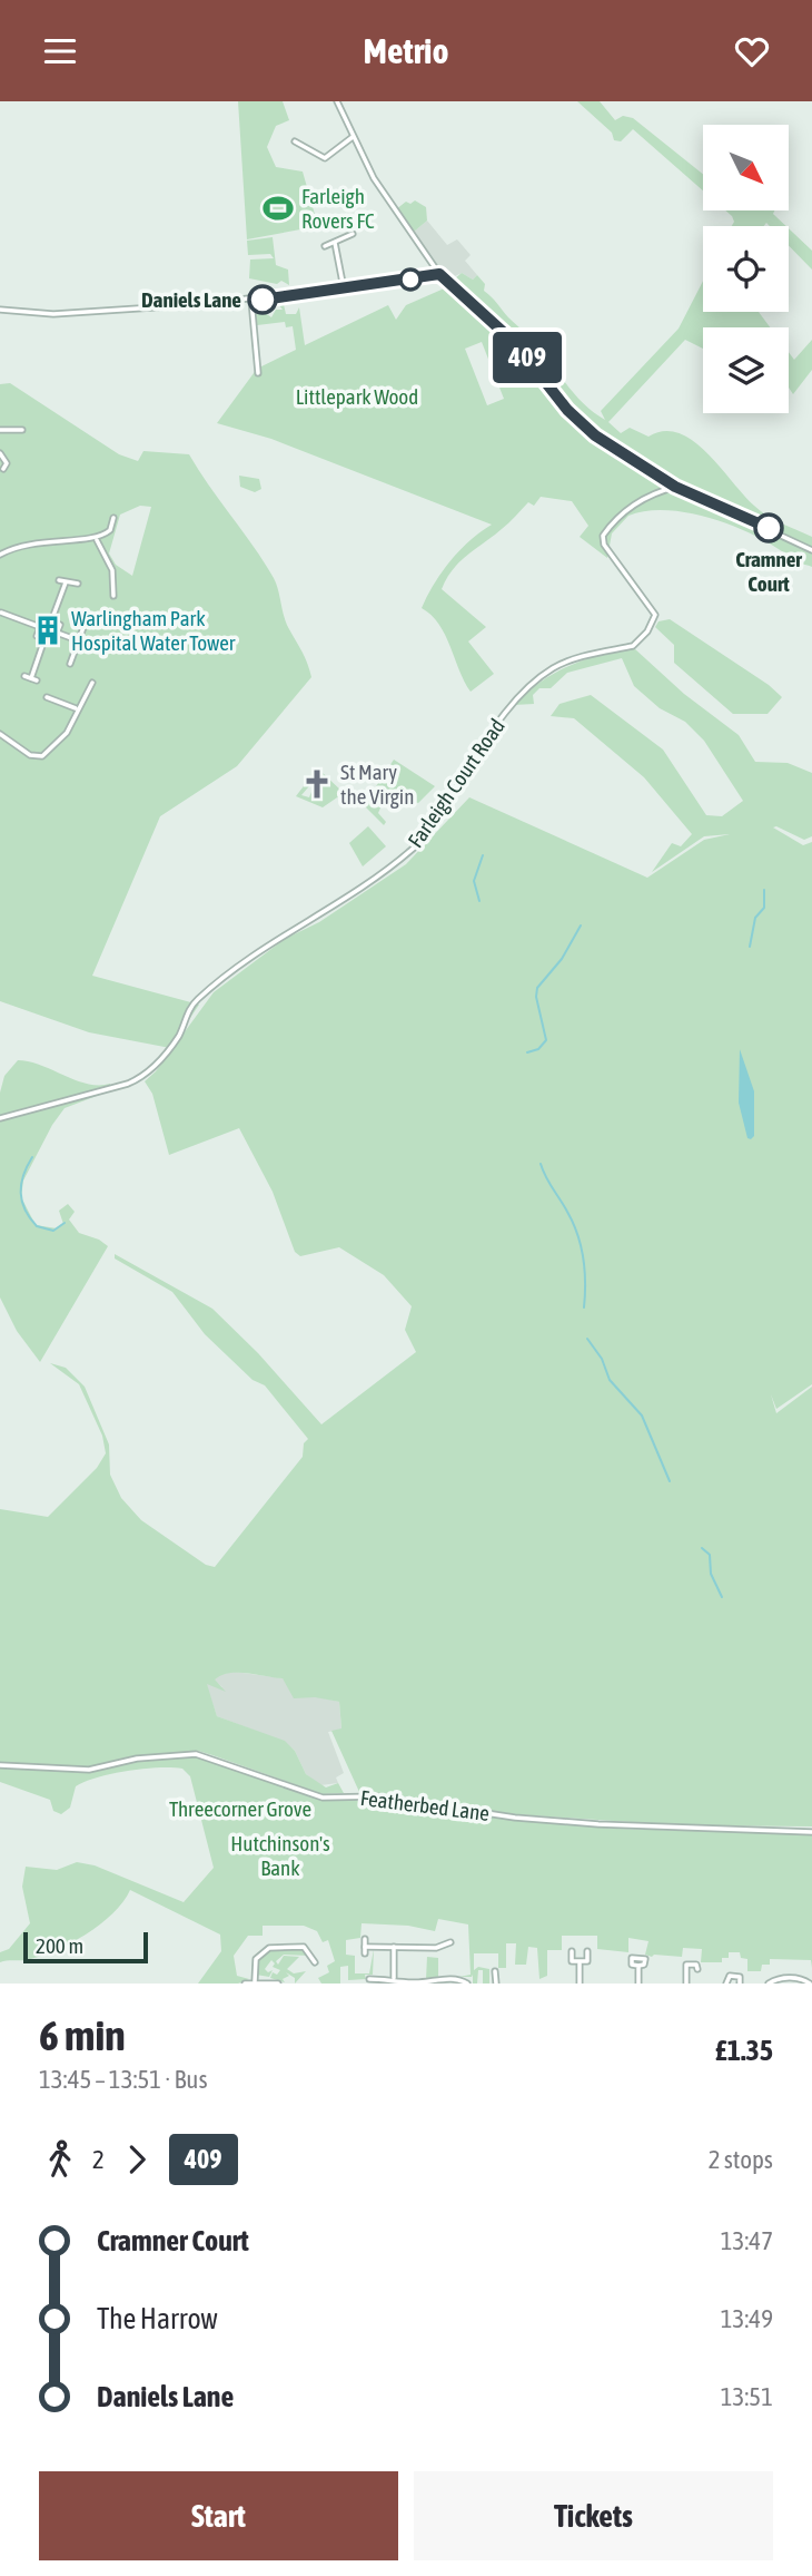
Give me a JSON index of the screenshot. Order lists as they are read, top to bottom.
{
  "streets": {
    "street": ["Farleigh Court Road", "Featherbed Lane"]
  },
  "parks": ["Littlepark Wood", "Threecorner Grove", "Hutchinson's Bank"],
  "places": {
    "sports": ["Farleigh Rovers FC"],
    "other": ["Daniels Lane", "Cramner Court"],
    "building": ["Warlingham Park Hospital Water Tower"],
    "church": ["St Mary the Virgin"]
  },
  "lines": ["bus line 409"],
  "scale_bar": "200 m",
  "north": "bottom right",
  "page": {
    "header": "Metrio",
    "on_map": "409",
    "scale": "200 m",
    "heading": ["6 min", "13:45 – 13:51 · Bus", "£1.35"],
    "legs": ["2", "409", "2 stops"],
    "list": [
      {
        "name": "Cramner Court",
        "value": "13:47"
      },
      {
        "name": "The Harrow",
        "value": "13:49"
      },
      {
        "name": "Daniels Lane",
        "value": "13:51"
      }
    ],
    "buttons": ["Start", "Tickets"]
  }
}
